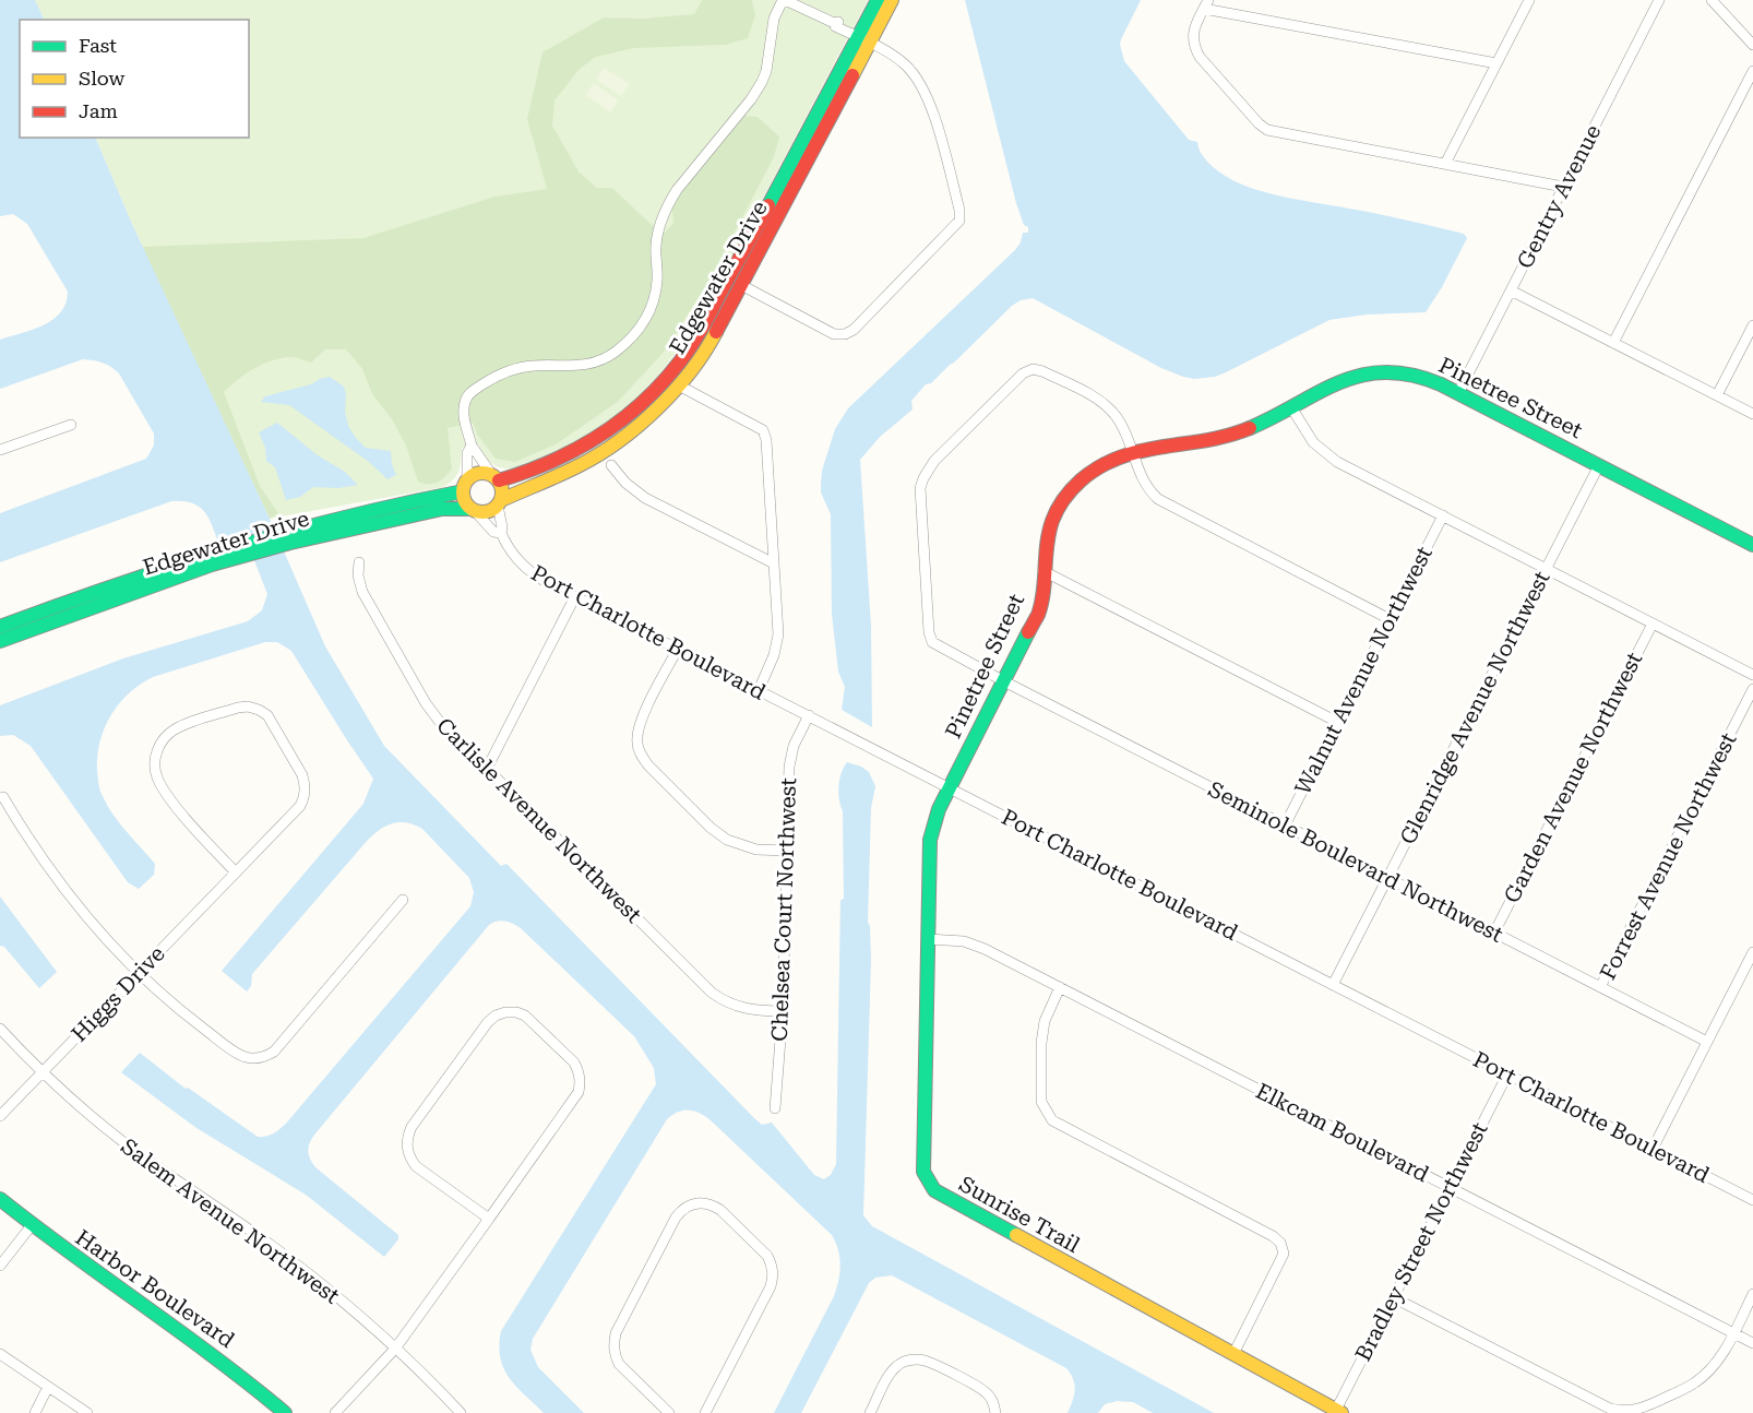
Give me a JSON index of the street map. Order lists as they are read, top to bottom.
{
  "streets": {
    "street": [
      "Gentry Avenue",
      "Edgewater Drive",
      "Pinetree Street",
      "Port Charlotte Boulevard",
      "Walnut Avenue Northwest",
      "Glenridge Avenue Northwest",
      "Garden Avenue Northwest",
      "Carlisle Avenue Northwest",
      "Forrest Avenue Northwest",
      "Seminole Boulevard Northwest",
      "Chelsea Court Northwest",
      "Higgs Drive",
      "Elkcam Boulevard",
      "Sunrise Trail",
      "Salem Avenue Northwest",
      "Bradley Street Northwest",
      "Harbor Boulevard"
    ]
  },
  "crossings": [
    ["Gentry Avenue", "Pinetree Street"],
    ["Edgewater Drive", "Port Charlotte Boulevard"],
    ["Pinetree Street", "Port Charlotte Boulevard"],
    ["Pinetree Street", "Glenridge Avenue Northwest"],
    ["Pinetree Street", "Seminole Boulevard Northwest"],
    ["Pinetree Street", "Sunrise Trail"],
    ["Port Charlotte Boulevard", "Glenridge Avenue Northwest"],
    ["Port Charlotte Boulevard", "Chelsea Court Northwest"],
    ["Port Charlotte Boulevard", "Sunrise Trail"],
    ["Port Charlotte Boulevard", "Bradley Street Northwest"],
    ["Walnut Avenue Northwest", "Seminole Boulevard Northwest"],
    ["Glenridge Avenue Northwest", "Seminole Boulevard Northwest"],
    ["Garden Avenue Northwest", "Seminole Boulevard Northwest"],
    ["Carlisle Avenue Northwest", "Chelsea Court Northwest"],
    ["Forrest Avenue Northwest", "Seminole Boulevard Northwest"],
    ["Higgs Drive", "Salem Avenue Northwest"],
    ["Elkcam Boulevard", "Sunrise Trail"],
    ["Elkcam Boulevard", "Bradley Street Northwest"],
    ["Sunrise Trail", "Bradley Street Northwest"]
  ],
  "legend": ["Fast", "Slow", "Jam"]
}
